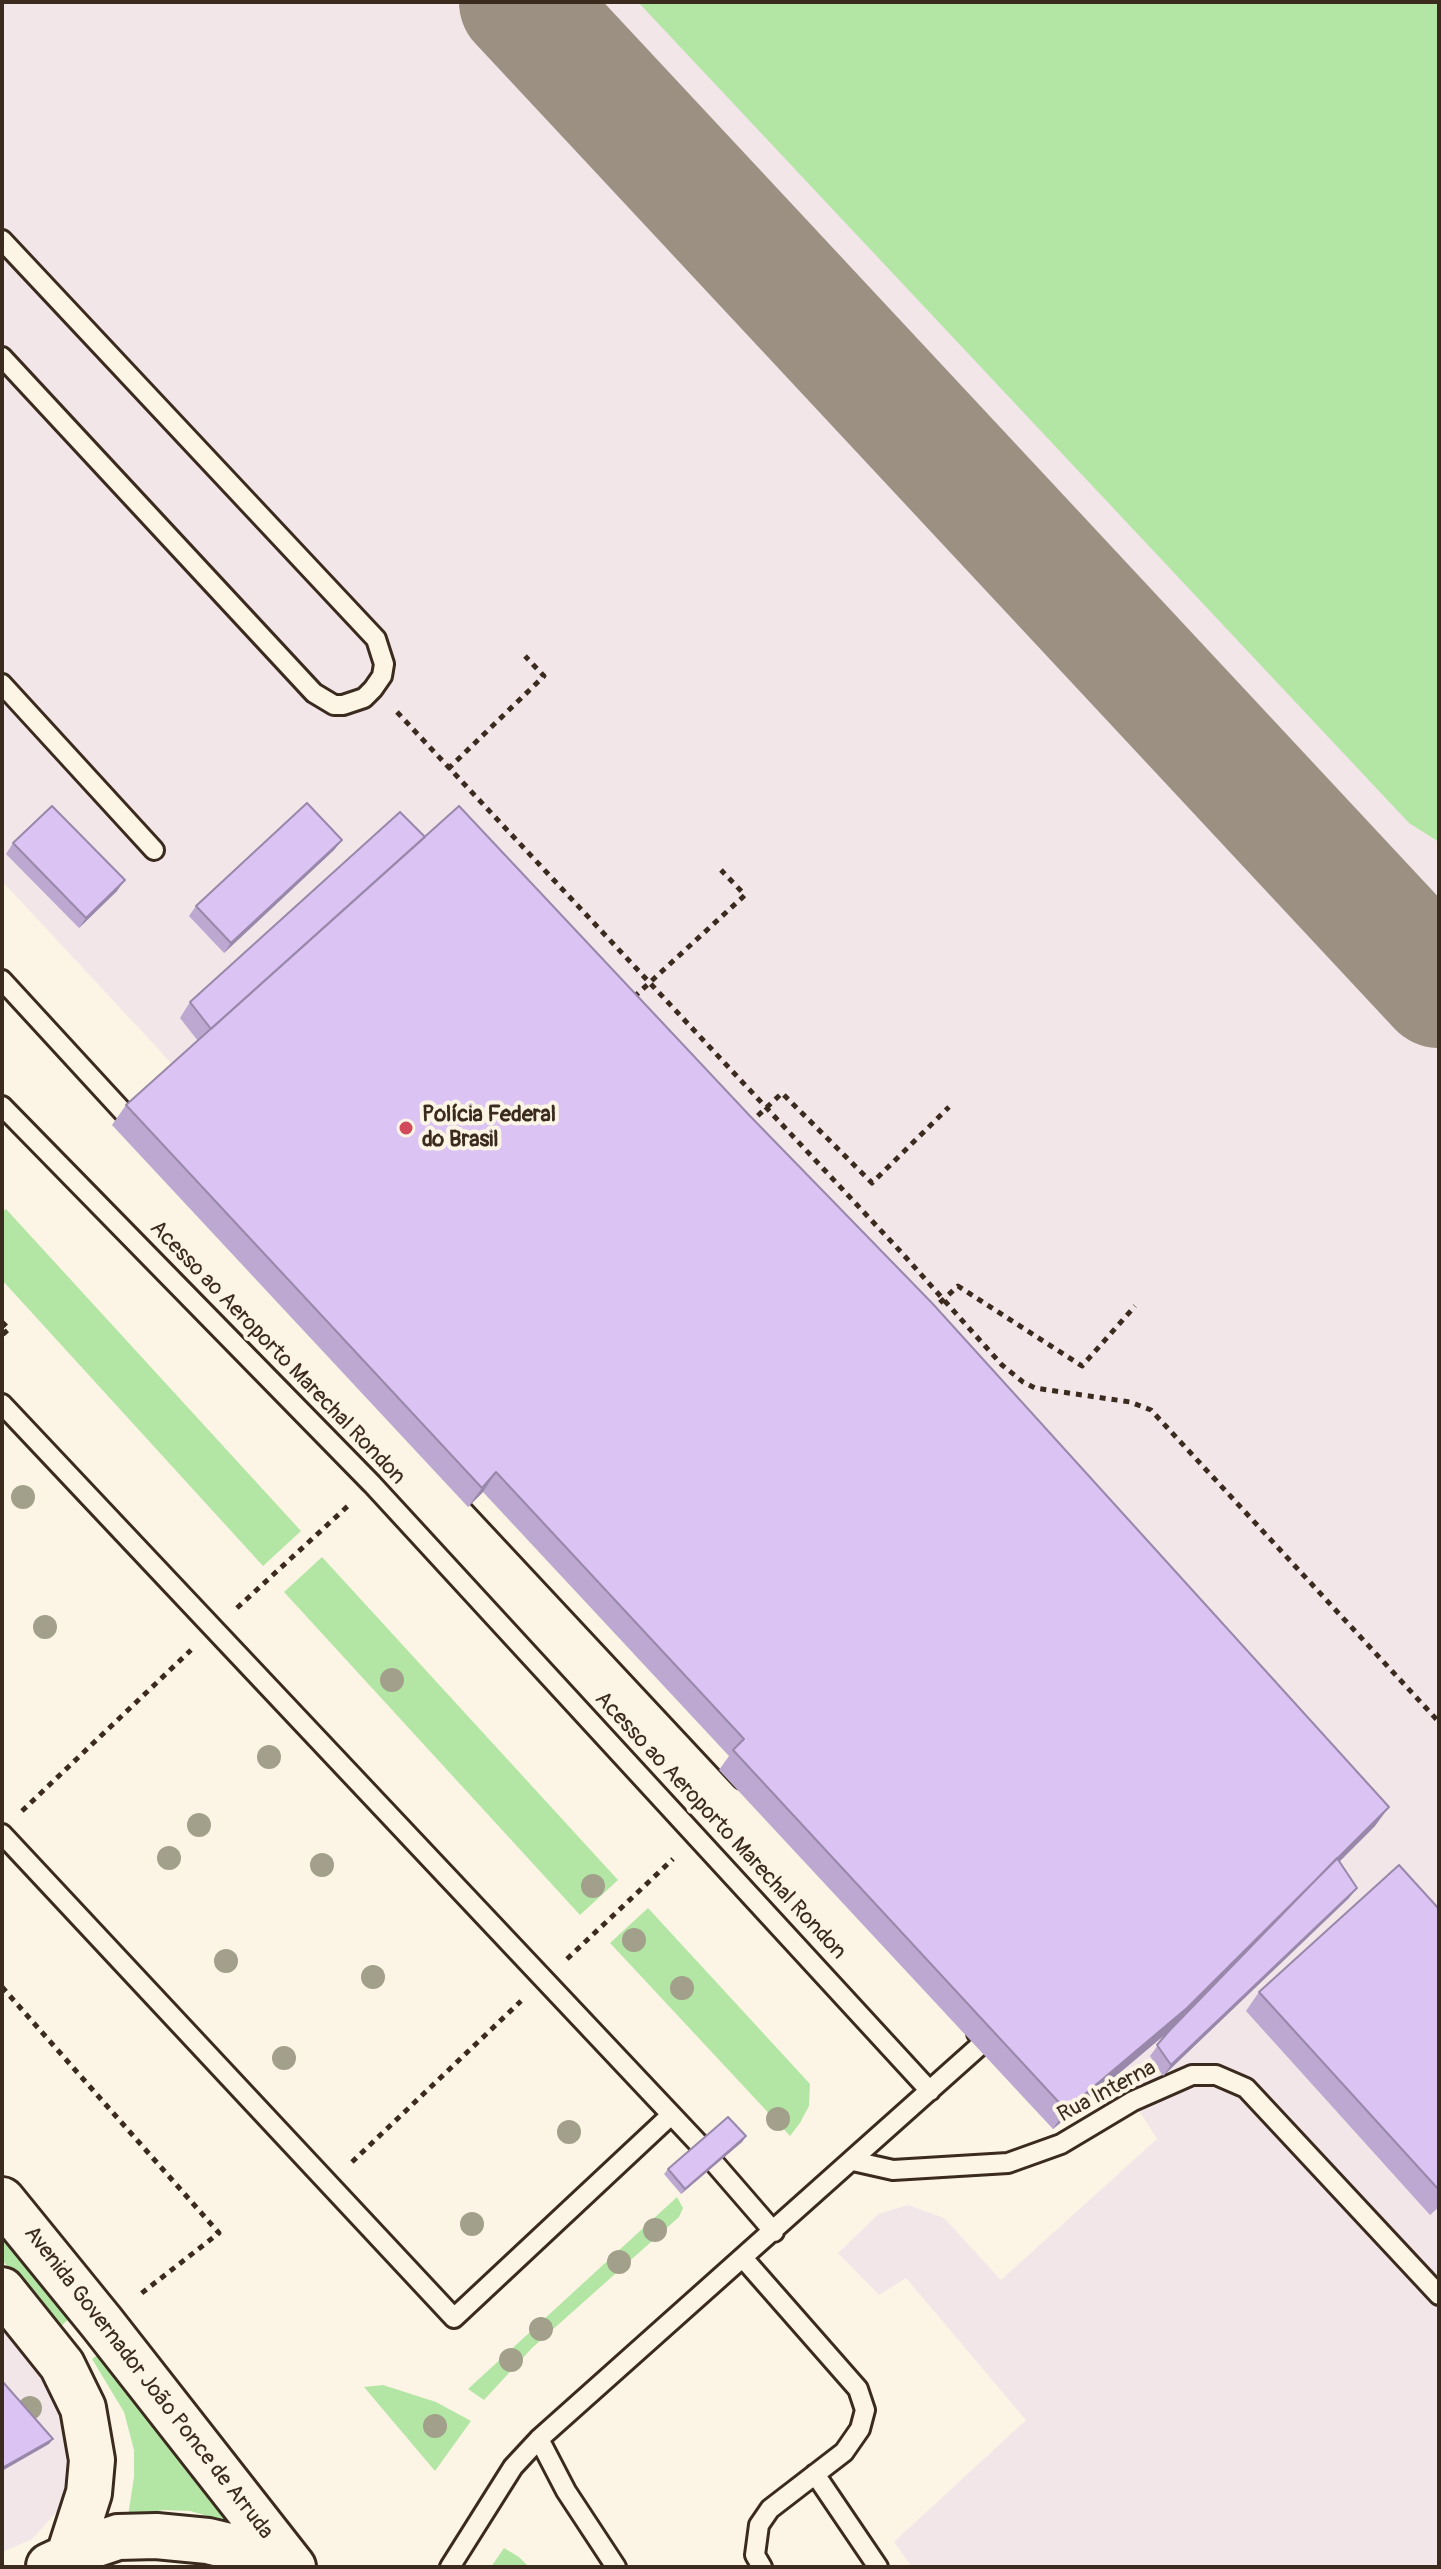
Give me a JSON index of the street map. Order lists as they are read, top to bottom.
{
  "streets": {
    "main road": ["Avenida Governador João Ponce de Arruda"],
    "lane": ["Acesso ao Aeroporto Marechal Rondon", "Rua Interna"]
  },
  "places": ["Polícia Federal do Brasil"]
}
